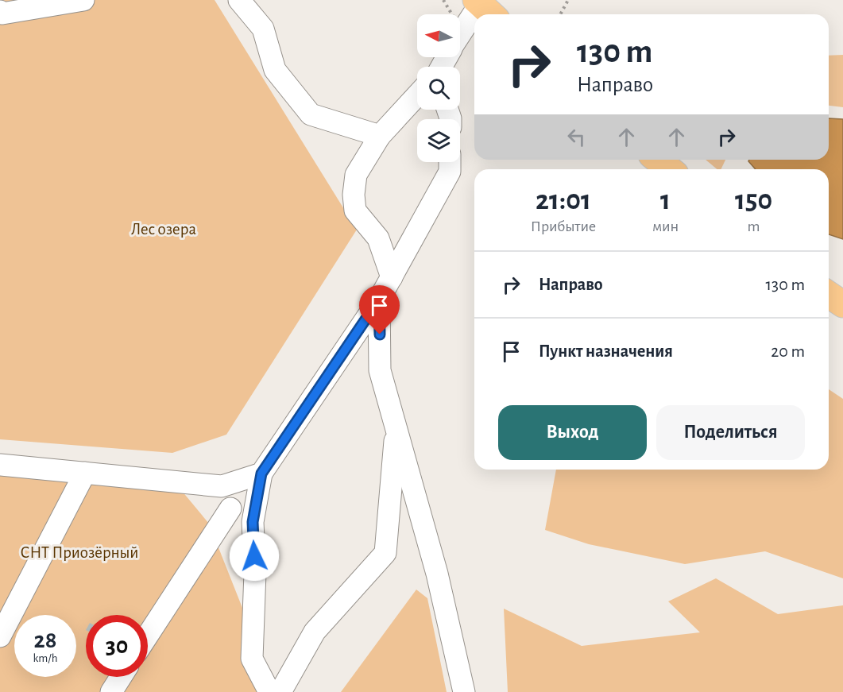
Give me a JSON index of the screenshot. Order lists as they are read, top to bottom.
{
  "parks": ["Лес озера", "СНТ Приозёрный"],
  "north": "left",
  "page": {
    "turn": ["130 m", "Направо"],
    "eta": [
      "21:01",
      "Прибытие",
      "1",
      "мин",
      "150",
      "m"
    ],
    "list": [
      {
        "name": "Направо",
        "value": "130 m"
      },
      {
        "name": "Пункт назначения",
        "value": "20 m"
      }
    ],
    "buttons": ["Выход", "Поделиться"],
    "speed": "28 km/h",
    "limit": "30"
  }
}
